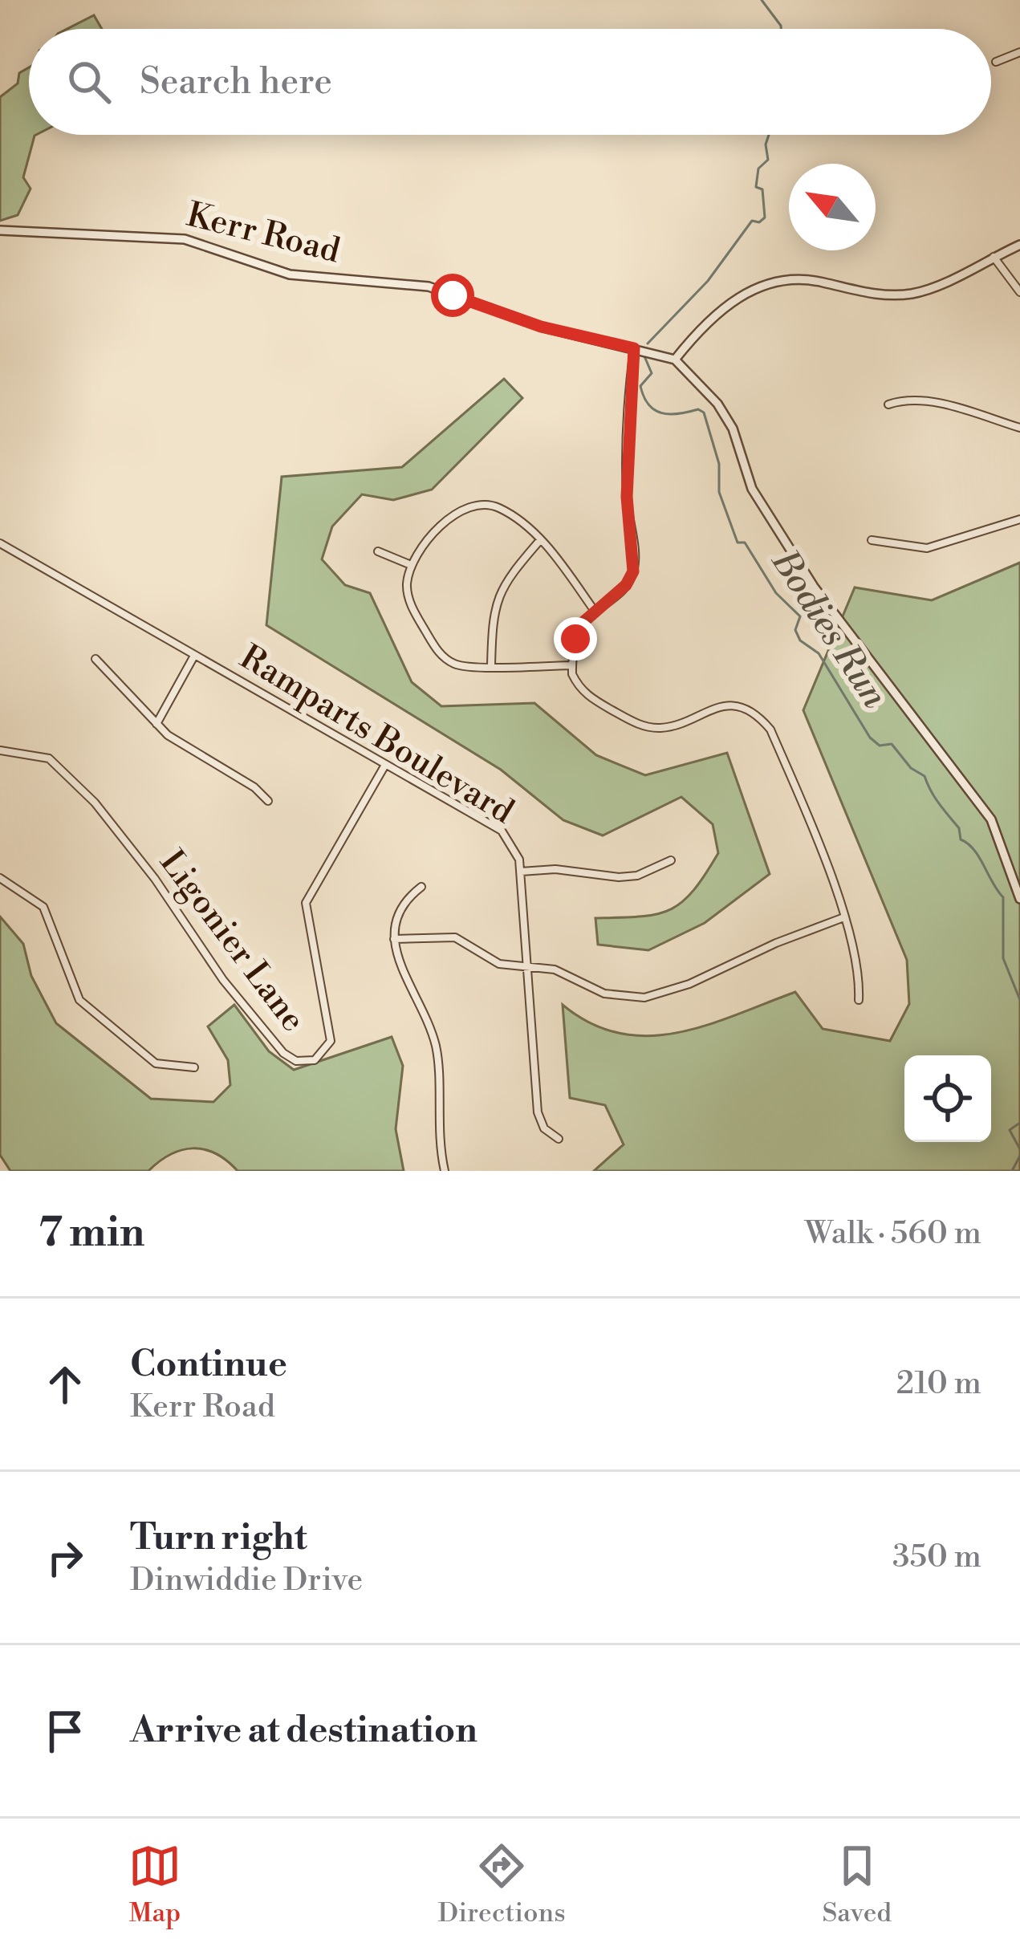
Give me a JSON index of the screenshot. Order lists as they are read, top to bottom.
{
  "streets": {
    "street": ["Kerr Road", "Ramparts Boulevard", "Ligonier Lane"]
  },
  "crossings": [
    ["Ramparts Boulevard", "Ligonier Lane"]
  ],
  "water": ["Bodies Run"],
  "north": "top left",
  "page": {
    "search": "Search here",
    "heading": ["7 min", "Walk · 560 m"],
    "list": [
      ["Continue", "Kerr Road", "210 m"],
      ["Turn right", "Dinwiddie Drive", "350 m"],
      "Arrive at destination"
    ],
    "nav": ["Map", "Directions", "Saved"]
  }
}
